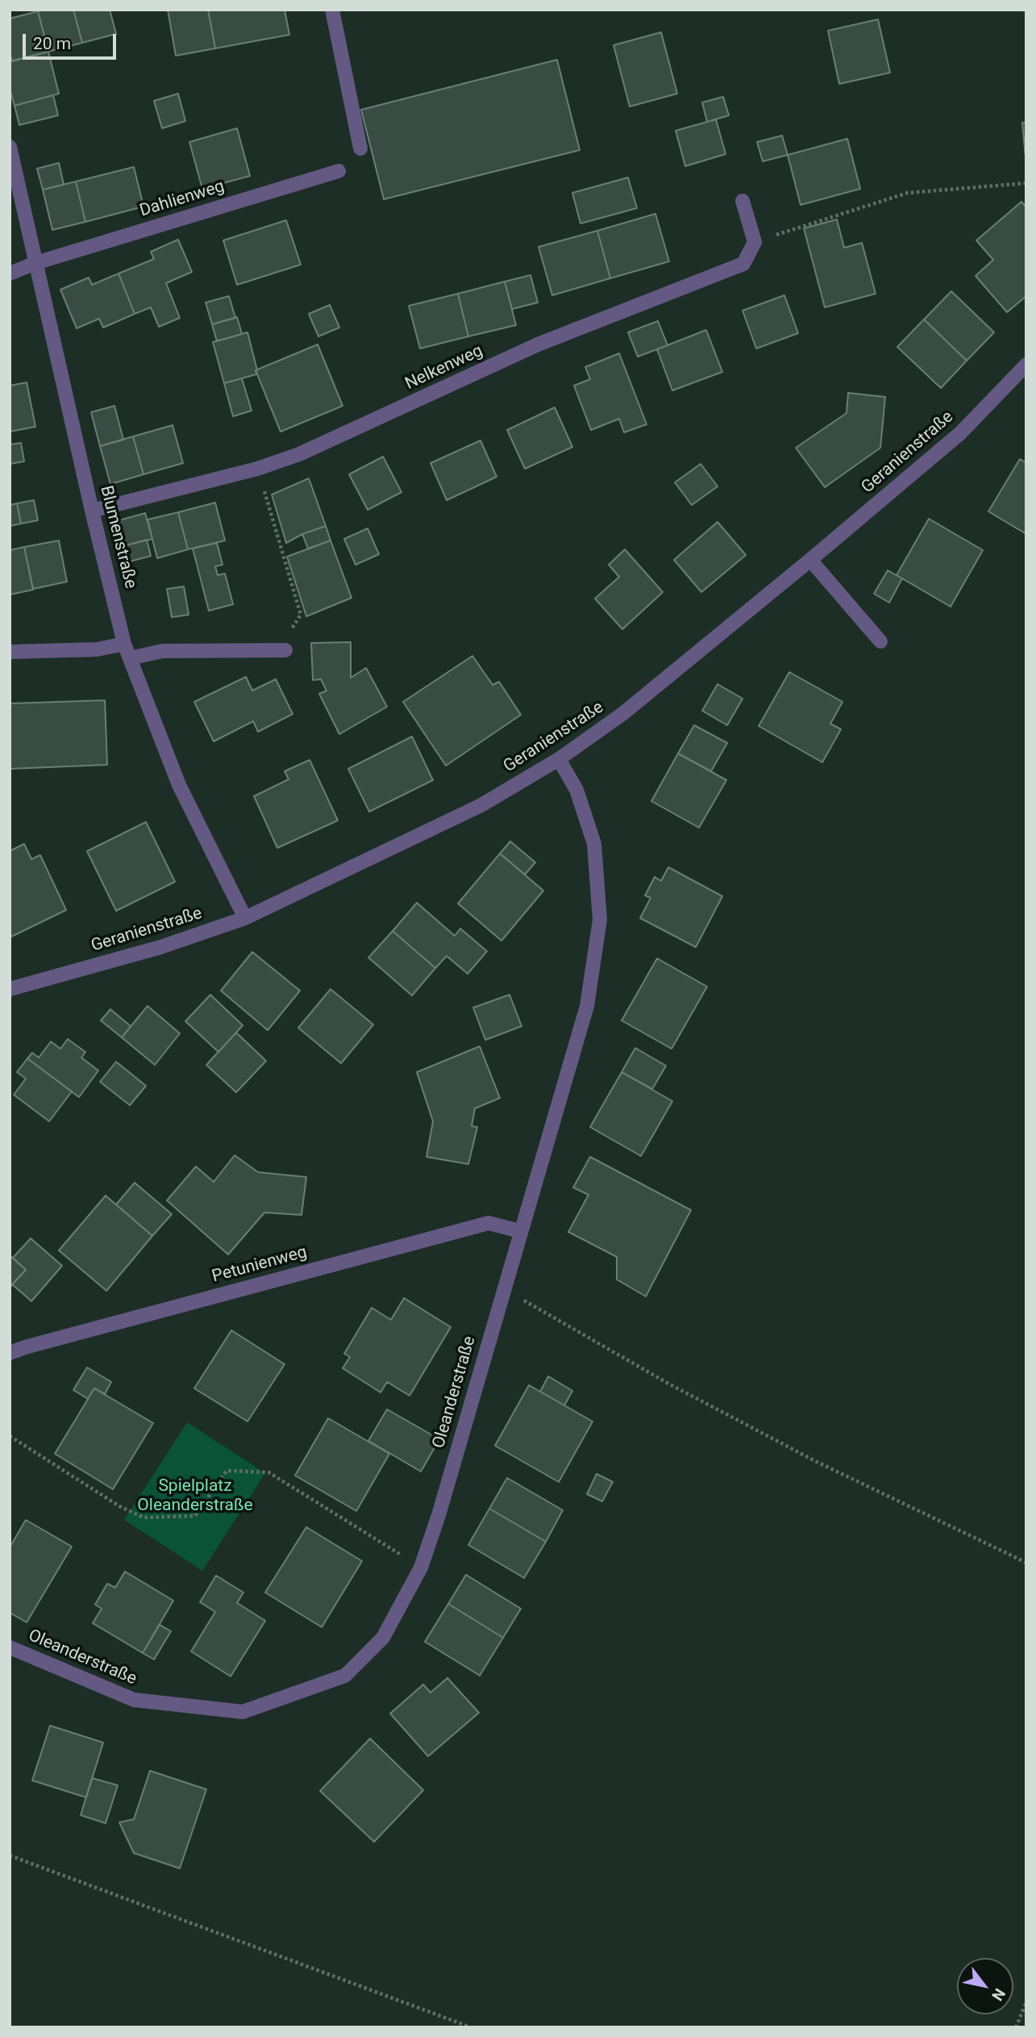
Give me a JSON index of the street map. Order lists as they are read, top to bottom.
{
  "streets": {
    "street": [
      "Dahlienweg",
      "Nelkenweg",
      "Geranienstraße",
      "Blumenstraße",
      "Petunienweg",
      "Oleanderstraße"
    ]
  },
  "crossings": [
    ["Dahlienweg", "Blumenstraße"],
    ["Nelkenweg", "Blumenstraße"],
    ["Geranienstraße", "Blumenstraße"],
    ["Geranienstraße", "Oleanderstraße"],
    ["Petunienweg", "Oleanderstraße"]
  ],
  "parks": ["Spielplatz Oleanderstraße"],
  "scale_bar": "20 m",
  "north": "bottom right"
}
